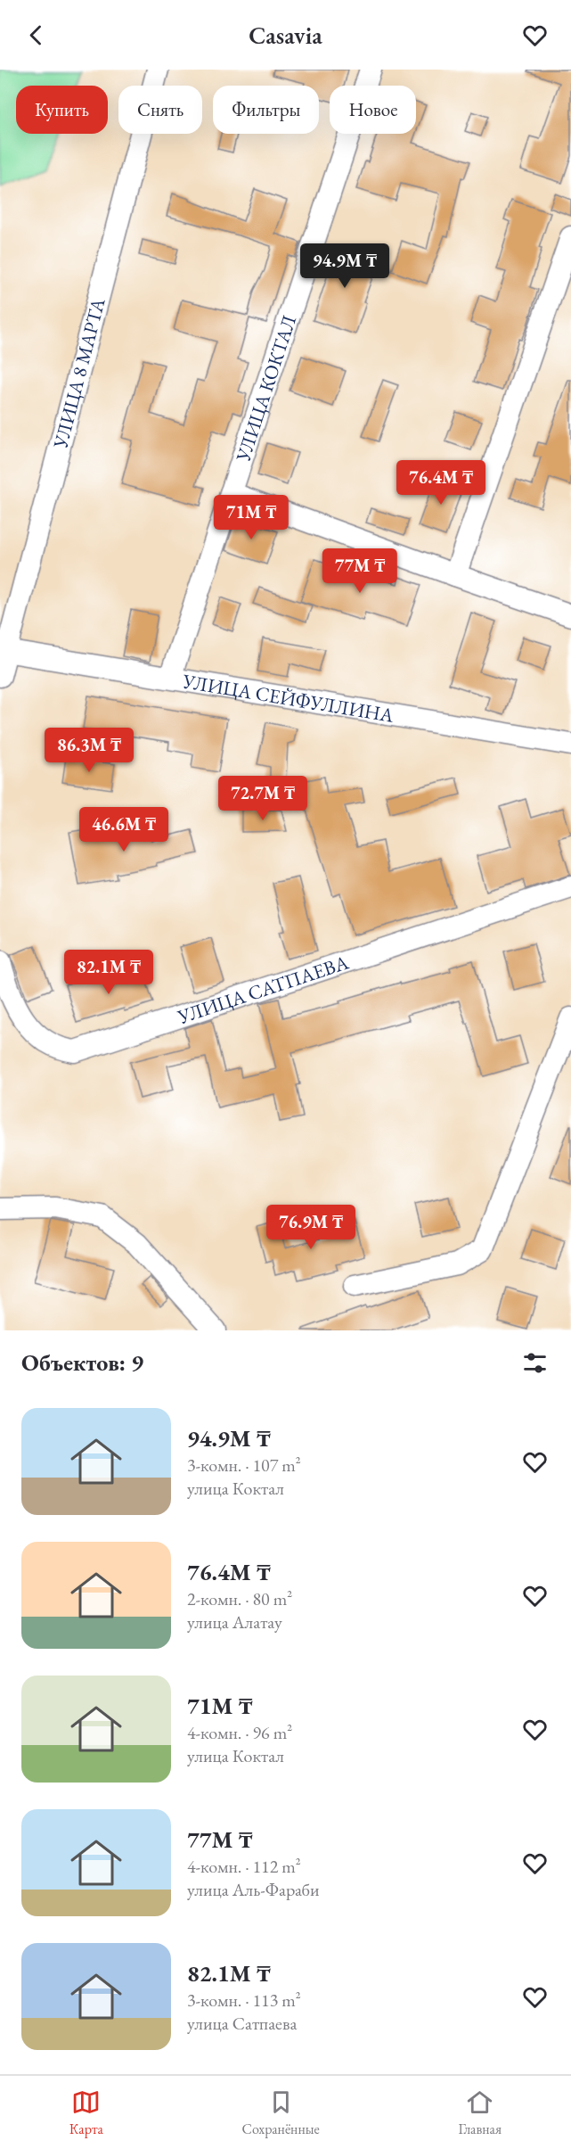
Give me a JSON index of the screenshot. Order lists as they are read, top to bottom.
{
  "streets": {
    "street": [
      "УЛИЦА 8 МАРТА",
      "УЛИЦА КОКТАЛ",
      "УЛИЦА СЕЙФУЛЛИНА",
      "УЛИЦА САТПАЕВА"
    ]
  },
  "crossings": [
    ["УЛИЦА 8 МАРТА", "УЛИЦА СЕЙФУЛЛИНА"],
    ["УЛИЦА КОКТАЛ", "УЛИЦА СЕЙФУЛЛИНА"]
  ],
  "page": {
    "header": "Casavia",
    "chip": [
      "Купить",
      "Снять",
      "Фильтры",
      "Новое"
    ],
    "price": [
      "94.9M ₸",
      "76.4M ₸",
      "71M ₸",
      "77M ₸",
      "86.3M ₸",
      "72.7M ₸",
      "46.6M ₸",
      "82.1M ₸",
      "76.9M ₸"
    ],
    "heading": "Объектов: 9",
    "list": [
      {
        "name": "94.9M ₸",
        "note": "3-комн. · 107 m² · улица Коктал"
      },
      {
        "name": "76.4M ₸",
        "note": "2-комн. · 80 m² · улица Алатау"
      },
      {
        "name": "71M ₸",
        "note": "4-комн. · 96 m² · улица Коктал"
      },
      {
        "name": "77M ₸",
        "note": "4-комн. · 112 m² · улица Аль-Фараби"
      },
      {
        "name": "82.1M ₸",
        "note": "3-комн. · 113 m² · улица Сатпаева"
      }
    ],
    "tabs": ["Карта", "Сохранённые", "Главная"]
  }
}
